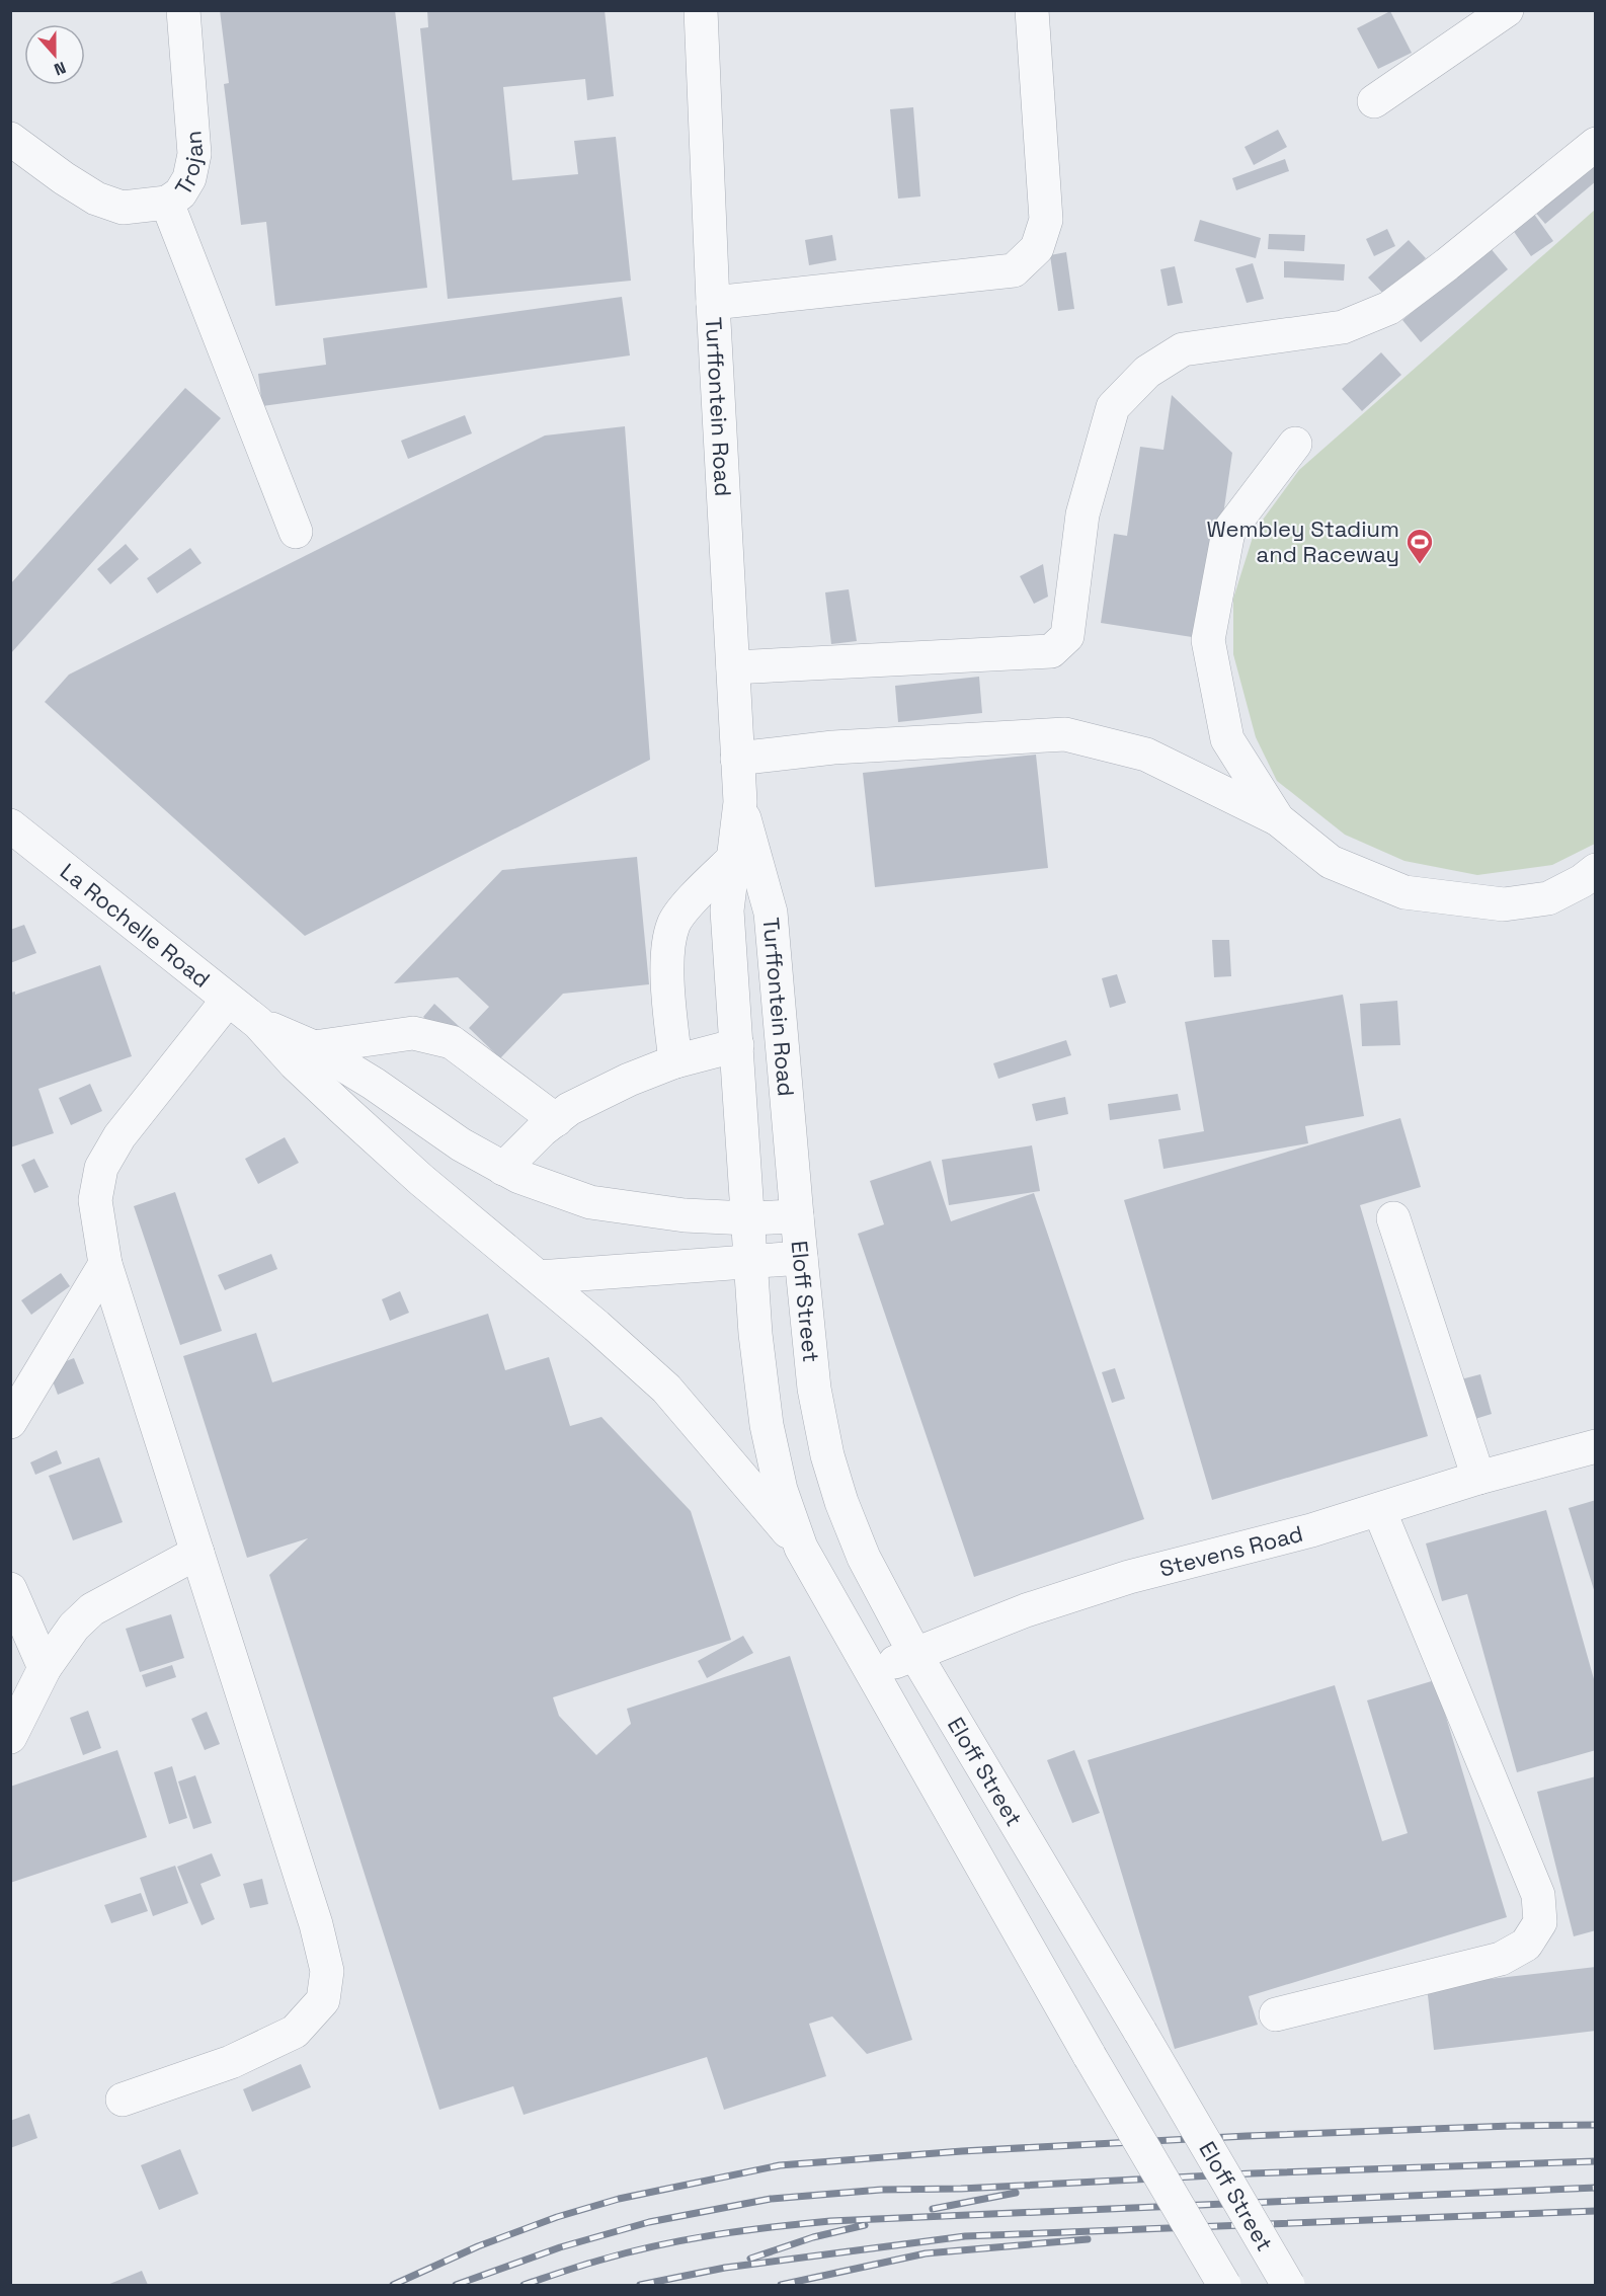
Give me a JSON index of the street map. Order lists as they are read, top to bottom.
{
  "streets": {
    "street": [
      "Trojan",
      "Turffontein Road",
      "La Rochelle Road",
      "Eloff Street",
      "Stevens Road"
    ]
  },
  "crossings": [
    ["Turffontein Road", "Eloff Street"],
    ["Eloff Street", "Stevens Road"]
  ],
  "places": {
    "sports": ["Wembley Stadium and Raceway"]
  },
  "north": "bottom"
}
